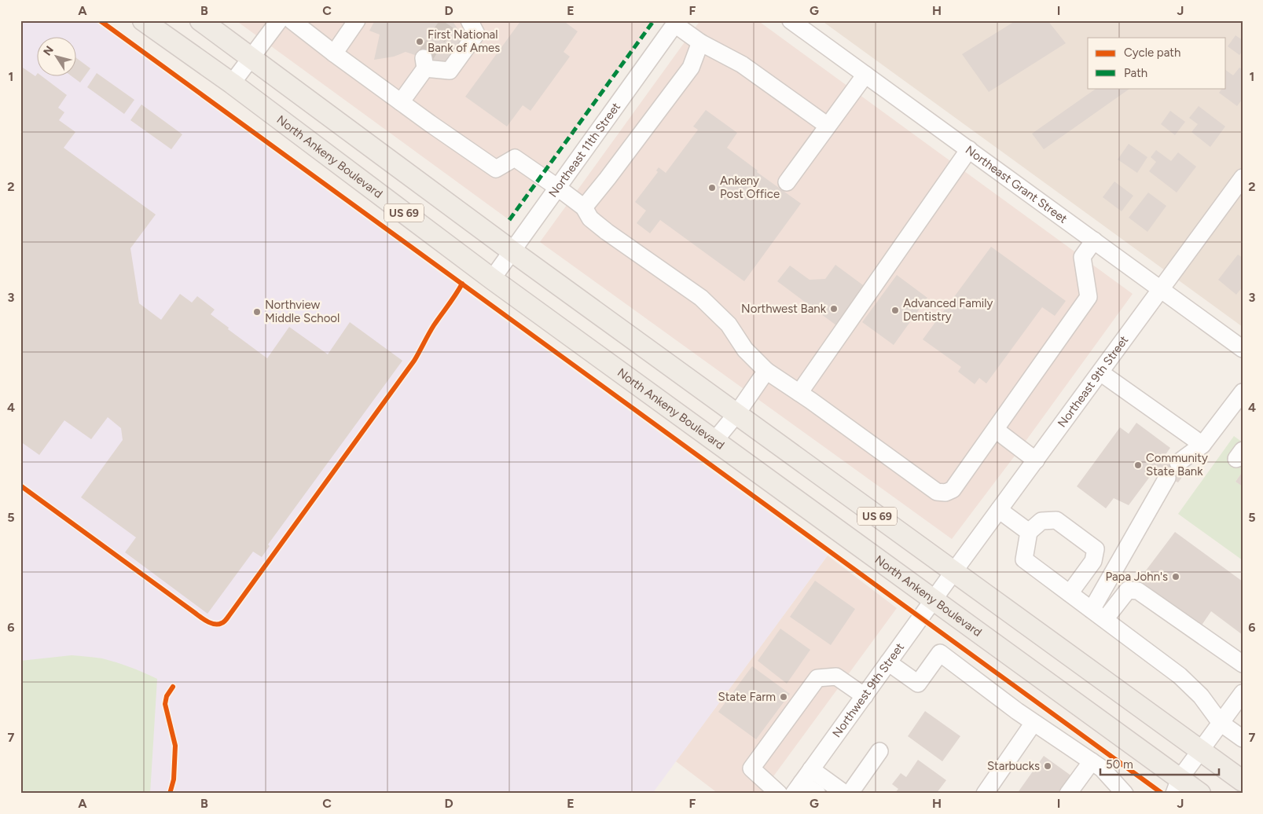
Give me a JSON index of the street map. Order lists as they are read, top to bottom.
{
  "streets": {
    "main road": ["North Ankeny Boulevard", "US 69"],
    "street": [
      "Northeast 11th Street",
      "Northeast Grant Street",
      "Northeast 9th Street",
      "Northwest 9th Street"
    ]
  },
  "crossings": [
    ["Northeast 11th Street", "North Ankeny Boulevard"],
    ["North Ankeny Boulevard", "Northeast 9th Street"],
    ["North Ankeny Boulevard", "Northwest 9th Street"],
    ["Northeast Grant Street", "Northeast 9th Street"],
    ["Northeast 9th Street", "Northwest 9th Street"]
  ],
  "places": [
    "First National Bank of Ames",
    "Ankeny Post Office",
    "Northwest Bank",
    "Advanced Family Dentistry",
    "Northview Middle School",
    "Community State Bank",
    "Papa John's",
    "State Farm",
    "Starbucks"
  ],
  "legend": ["Cycle path", "Path"],
  "scale_bar": "50 m",
  "north": "top left",
  "grid": {
    "columns": [
      "A",
      "B",
      "C",
      "D",
      "E",
      "F",
      "G",
      "H",
      "I",
      "J"
    ],
    "rows": [
      "1",
      "2",
      "3",
      "4",
      "5",
      "6",
      "7"
    ]
  }
}
